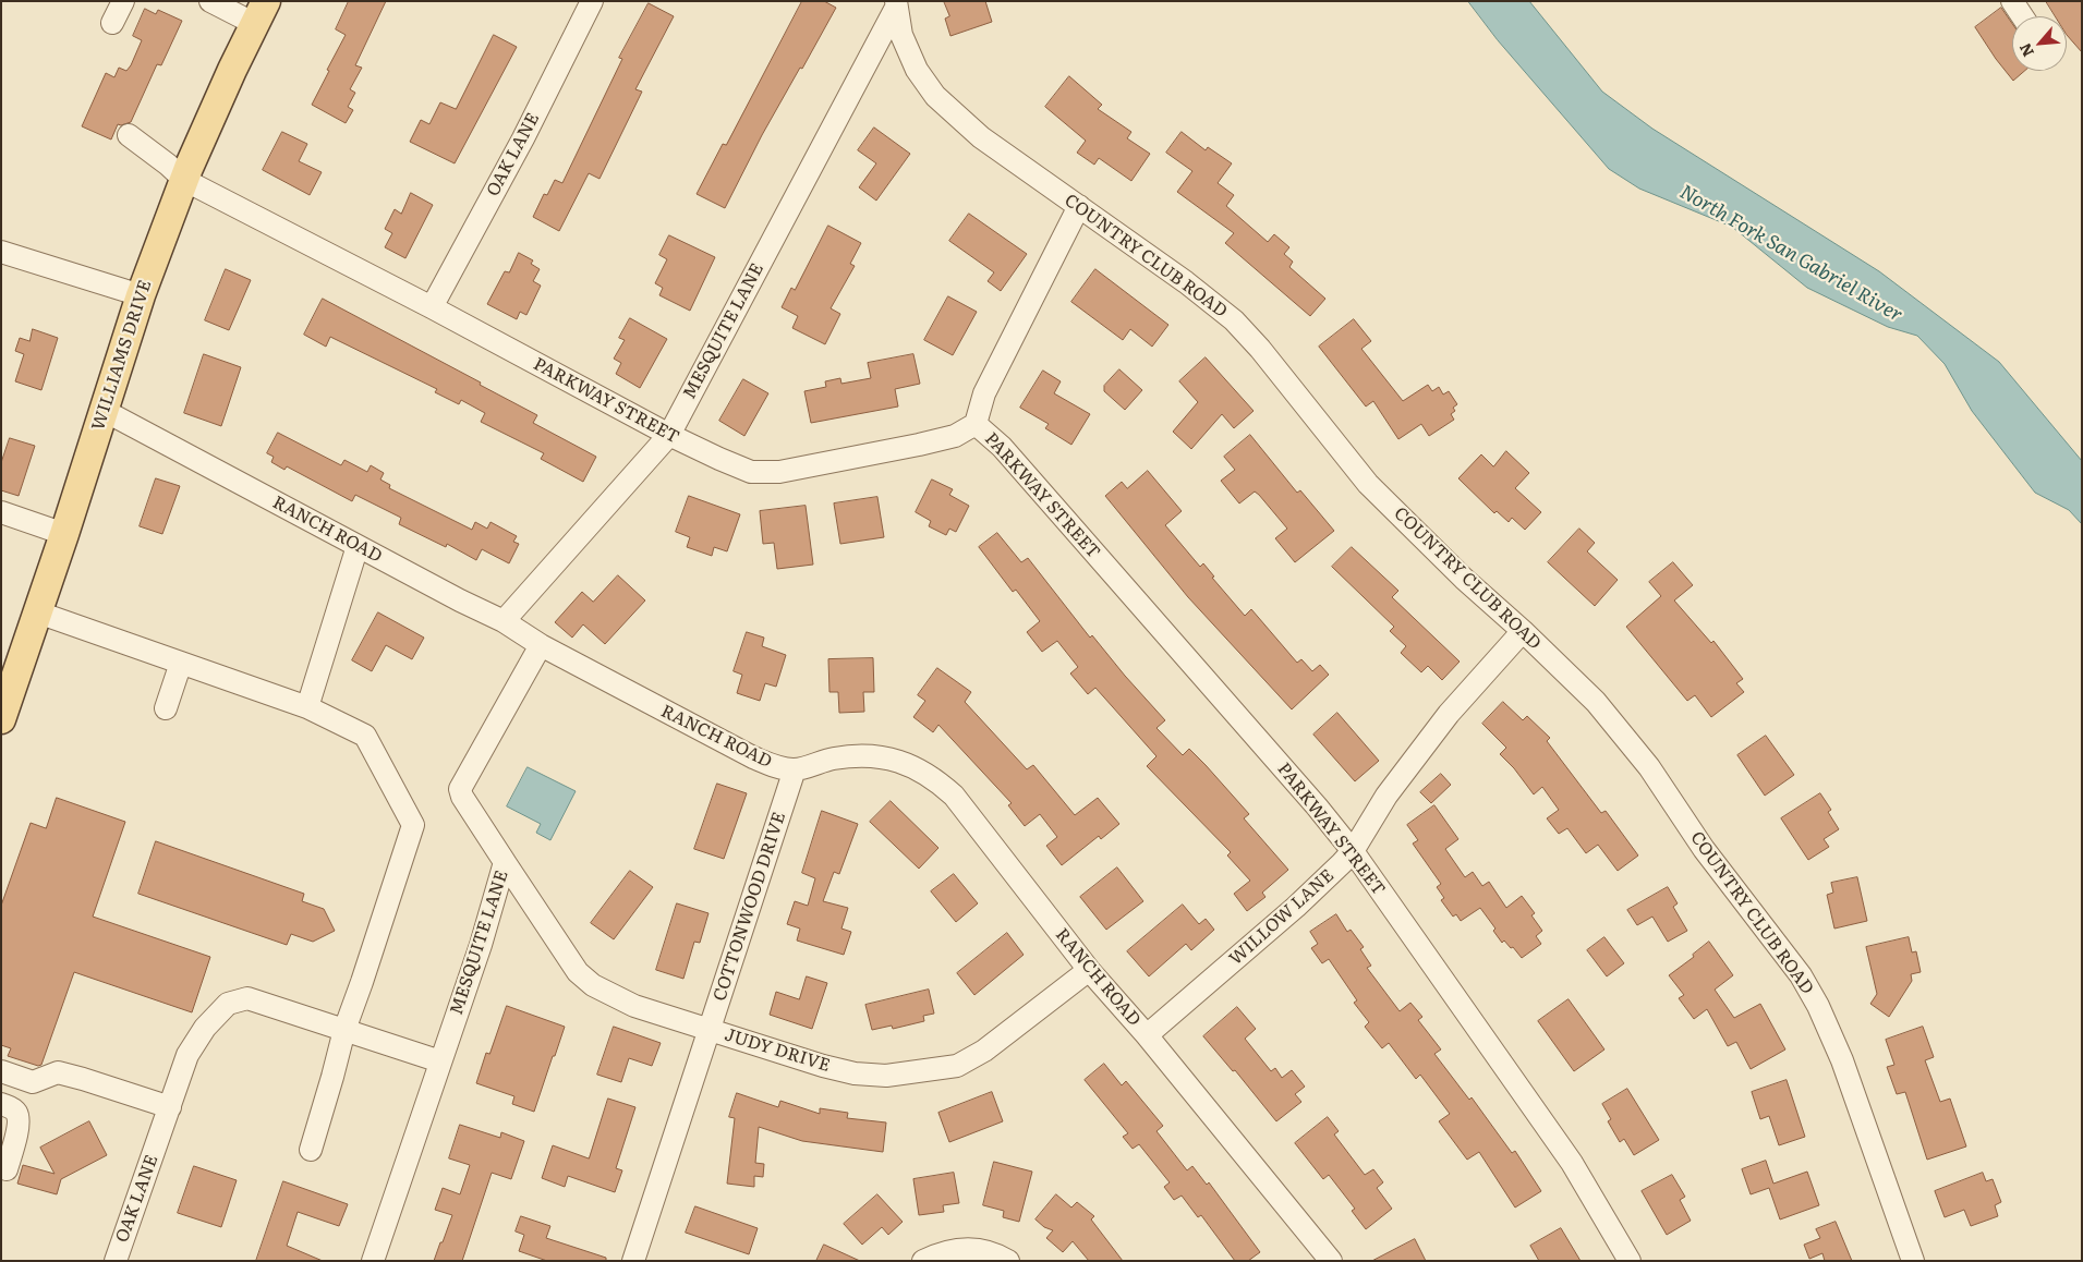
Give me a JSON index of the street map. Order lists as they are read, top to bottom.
{
  "streets": {
    "main road": ["WILLIAMS DRIVE"],
    "street": [
      "OAK LANE",
      "COUNTRY CLUB ROAD",
      "MESQUITE LANE",
      "PARKWAY STREET",
      "RANCH ROAD",
      "COTTONWOOD DRIVE",
      "WILLOW LANE",
      "JUDY DRIVE"
    ]
  },
  "crossings": [
    ["OAK LANE", "MESQUITE LANE"],
    ["OAK LANE", "PARKWAY STREET"],
    ["COUNTRY CLUB ROAD", "MESQUITE LANE"],
    ["COUNTRY CLUB ROAD", "WILLOW LANE"],
    ["MESQUITE LANE", "PARKWAY STREET"],
    ["MESQUITE LANE", "RANCH ROAD"],
    ["MESQUITE LANE", "JUDY DRIVE"],
    ["WILLIAMS DRIVE", "PARKWAY STREET"],
    ["WILLIAMS DRIVE", "RANCH ROAD"],
    ["PARKWAY STREET", "WILLOW LANE"],
    ["RANCH ROAD", "COTTONWOOD DRIVE"],
    ["RANCH ROAD", "WILLOW LANE"],
    ["RANCH ROAD", "JUDY DRIVE"],
    ["COTTONWOOD DRIVE", "JUDY DRIVE"]
  ],
  "water": ["North Fork San Gabriel River"],
  "north": "bottom left"
}
